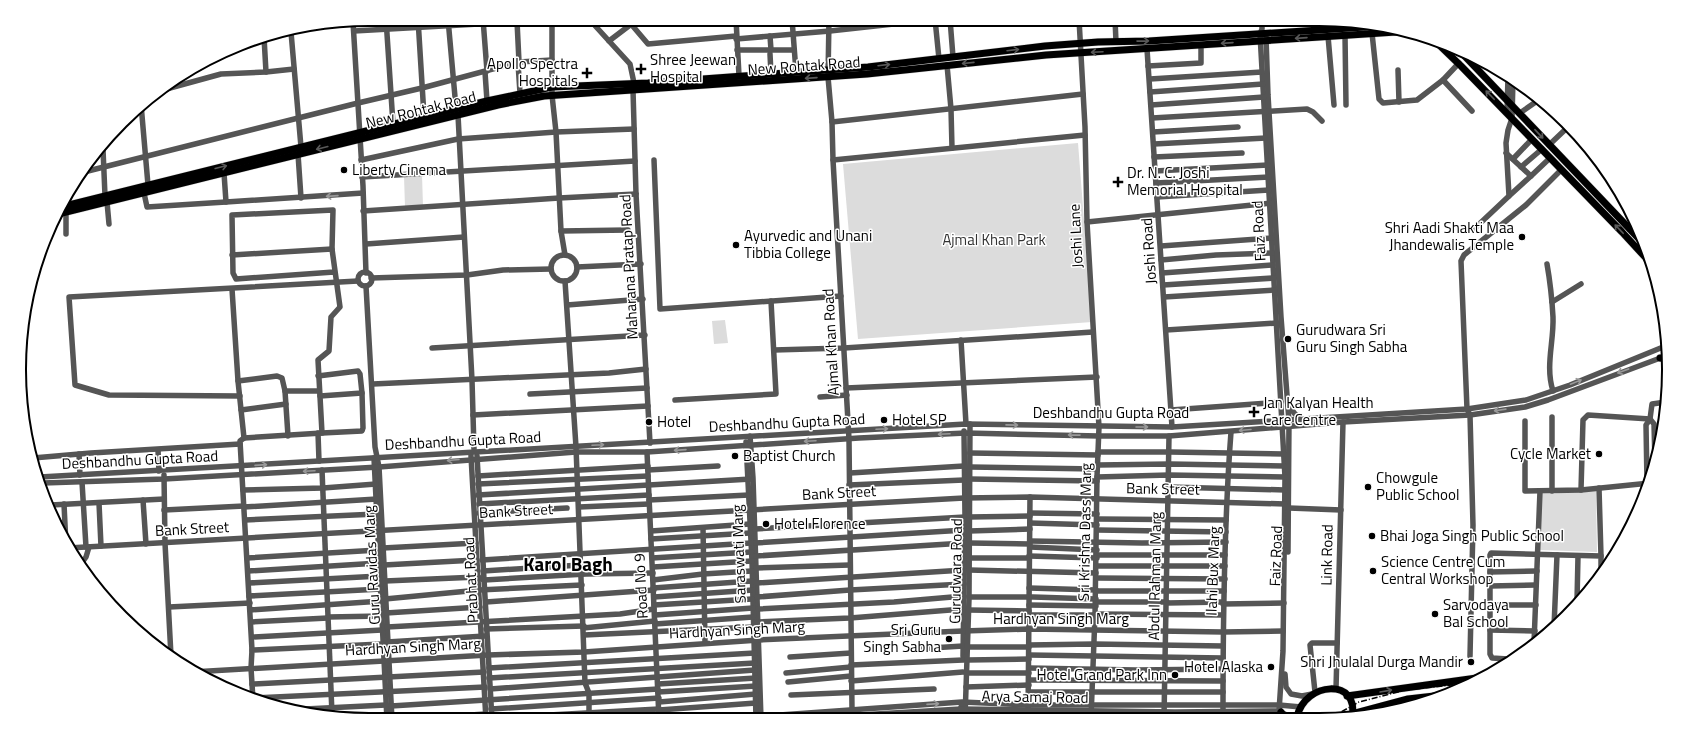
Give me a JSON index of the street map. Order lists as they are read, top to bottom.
{
  "streets": {
    "main road": ["New Rohtak Road"],
    "street": [
      "Faiz Road",
      "Joshi Lane",
      "Joshi Road",
      "Maharana Pratap Road",
      "Ajmal Khan Road",
      "Deshbandhu Gupta Road",
      "Bank Street",
      "Sri Krishna Dass Marg",
      "Saraswati Marg",
      "Link Road",
      "Guru Ravidas Marg",
      "Gurudwara Road",
      "Ilahi Bux Marg",
      "Abdul Rahman Marg",
      "Prabhat Road",
      "Road No 9",
      "Hardhyan Singh Marg",
      "Arya Samaj Road"
    ]
  },
  "crossings": [
    ["New Rohtak Road", "Faiz Road"],
    ["New Rohtak Road", "Joshi Lane"],
    ["New Rohtak Road", "Joshi Road"],
    ["New Rohtak Road", "Maharana Pratap Road"],
    ["New Rohtak Road", "Ajmal Khan Road"],
    ["Faiz Road", "Deshbandhu Gupta Road"],
    ["Faiz Road", "Bank Street"],
    ["Joshi Lane", "Deshbandhu Gupta Road"],
    ["Joshi Lane", "Sri Krishna Dass Marg"],
    ["Joshi Road", "Deshbandhu Gupta Road"],
    ["Maharana Pratap Road", "Deshbandhu Gupta Road"],
    ["Ajmal Khan Road", "Deshbandhu Gupta Road"],
    ["Ajmal Khan Road", "Bank Street"],
    ["Ajmal Khan Road", "Hardhyan Singh Marg"],
    ["Deshbandhu Gupta Road", "Sri Krishna Dass Marg"],
    ["Deshbandhu Gupta Road", "Saraswati Marg"],
    ["Deshbandhu Gupta Road", "Link Road"],
    ["Deshbandhu Gupta Road", "Guru Ravidas Marg"],
    ["Deshbandhu Gupta Road", "Gurudwara Road"],
    ["Deshbandhu Gupta Road", "Ilahi Bux Marg"],
    ["Deshbandhu Gupta Road", "Abdul Rahman Marg"],
    ["Deshbandhu Gupta Road", "Prabhat Road"],
    ["Deshbandhu Gupta Road", "Road No 9"],
    ["Bank Street", "Sri Krishna Dass Marg"],
    ["Bank Street", "Saraswati Marg"],
    ["Bank Street", "Link Road"],
    ["Bank Street", "Guru Ravidas Marg"],
    ["Bank Street", "Gurudwara Road"],
    ["Bank Street", "Ilahi Bux Marg"],
    ["Bank Street", "Abdul Rahman Marg"],
    ["Bank Street", "Prabhat Road"],
    ["Bank Street", "Road No 9"],
    ["Sri Krishna Dass Marg", "Hardhyan Singh Marg"],
    ["Sri Krishna Dass Marg", "Arya Samaj Road"],
    ["Saraswati Marg", "Hardhyan Singh Marg"],
    ["Guru Ravidas Marg", "Hardhyan Singh Marg"],
    ["Gurudwara Road", "Hardhyan Singh Marg"],
    ["Gurudwara Road", "Arya Samaj Road"],
    ["Ilahi Bux Marg", "Hardhyan Singh Marg"],
    ["Ilahi Bux Marg", "Arya Samaj Road"],
    ["Abdul Rahman Marg", "Hardhyan Singh Marg"],
    ["Abdul Rahman Marg", "Arya Samaj Road"],
    ["Prabhat Road", "Hardhyan Singh Marg"],
    ["Road No 9", "Hardhyan Singh Marg"]
  ],
  "districts": ["Karol Bagh"],
  "parks": ["Ajmal Khan Park"],
  "places": {
    "health": [
      "Shree Jeewan Hospital",
      "Apollo Spectra Hospitals",
      "Dr. N. C. Joshi Memorial Hospital",
      "Jan Kalyan Health Care Centre"
    ],
    "other": [
      "Liberty Cinema",
      "Shri Aadi Shakti Maa Jhandewalis Temple",
      "Ayurvedic and Unani Tibbia College",
      "Gurudwara Sri Guru Singh Sabha",
      "Hotel SP",
      "Hotel",
      "Cycle Market",
      "Baptist Church",
      "Chowgule Public School",
      "Hotel Florence",
      "Bhai Joga Singh Public School",
      "Science Centre Cum Central Workshop",
      "Sarvodaya Bal School",
      "Sri Guru Singh Sabha",
      "Shri Jhulalal Durga Mandir",
      "Hotel Alaska",
      "Hotel Grand Park Inn"
    ]
  }
}
